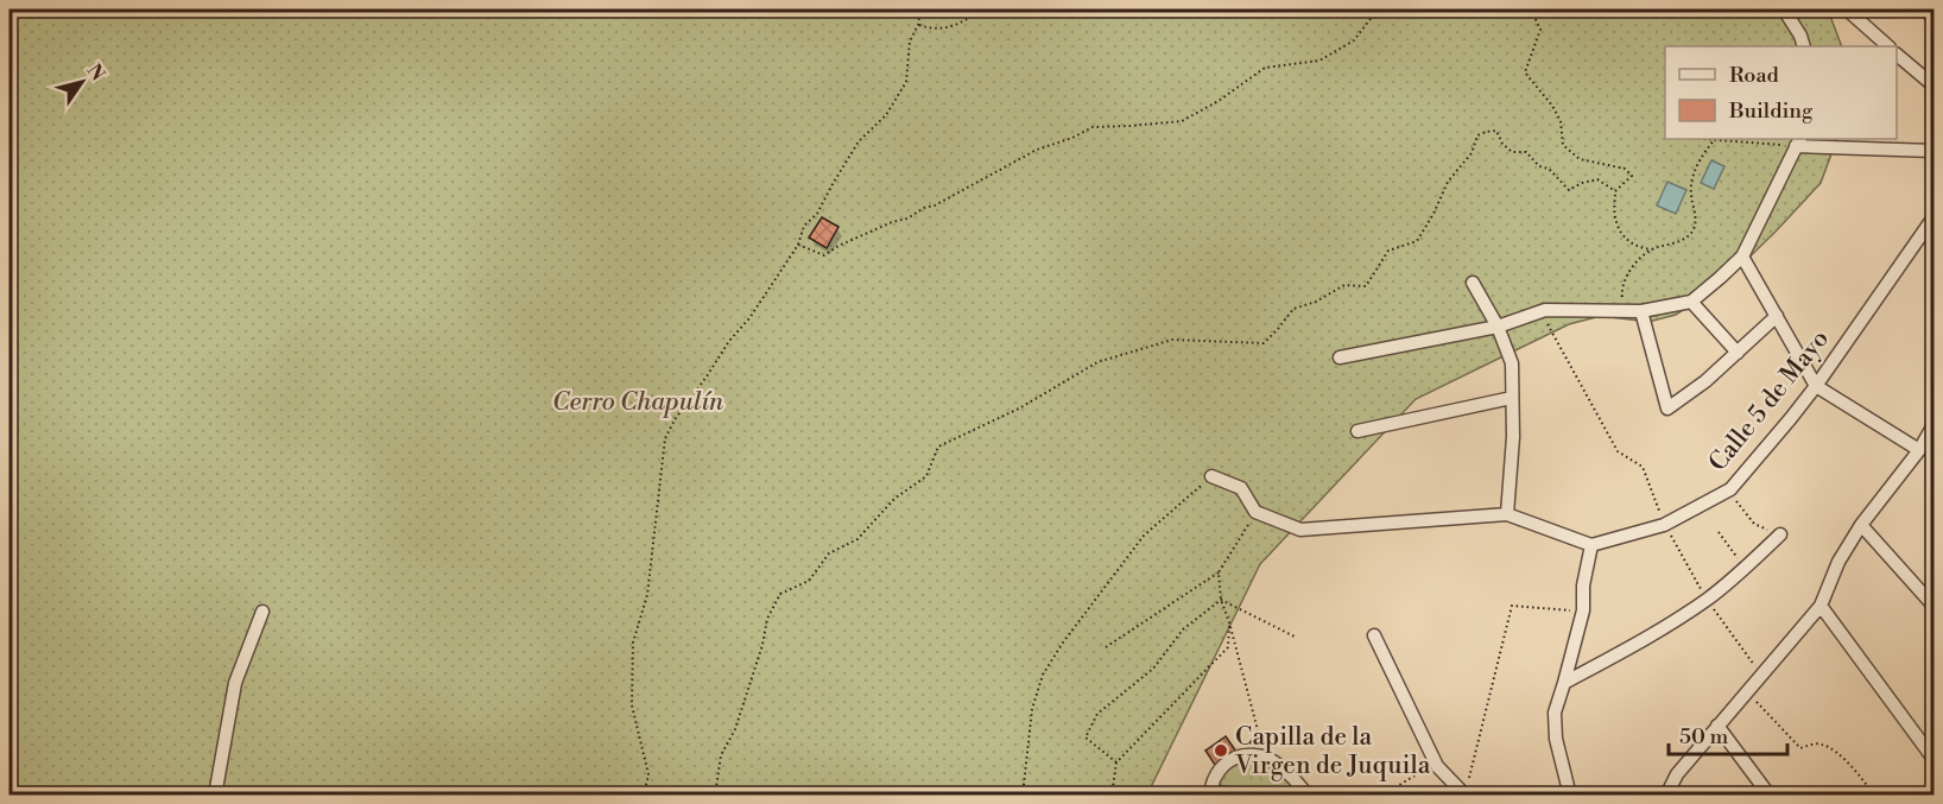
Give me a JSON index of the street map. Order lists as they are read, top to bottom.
{
  "streets": {
    "street": ["Calle 5 de Mayo"]
  },
  "parks": ["Cerro Chapulín"],
  "places": ["Capilla de la Virgen de Juquila"],
  "legend": ["Road", "Building"],
  "scale_bar": "50 m",
  "north": "top right"
}
